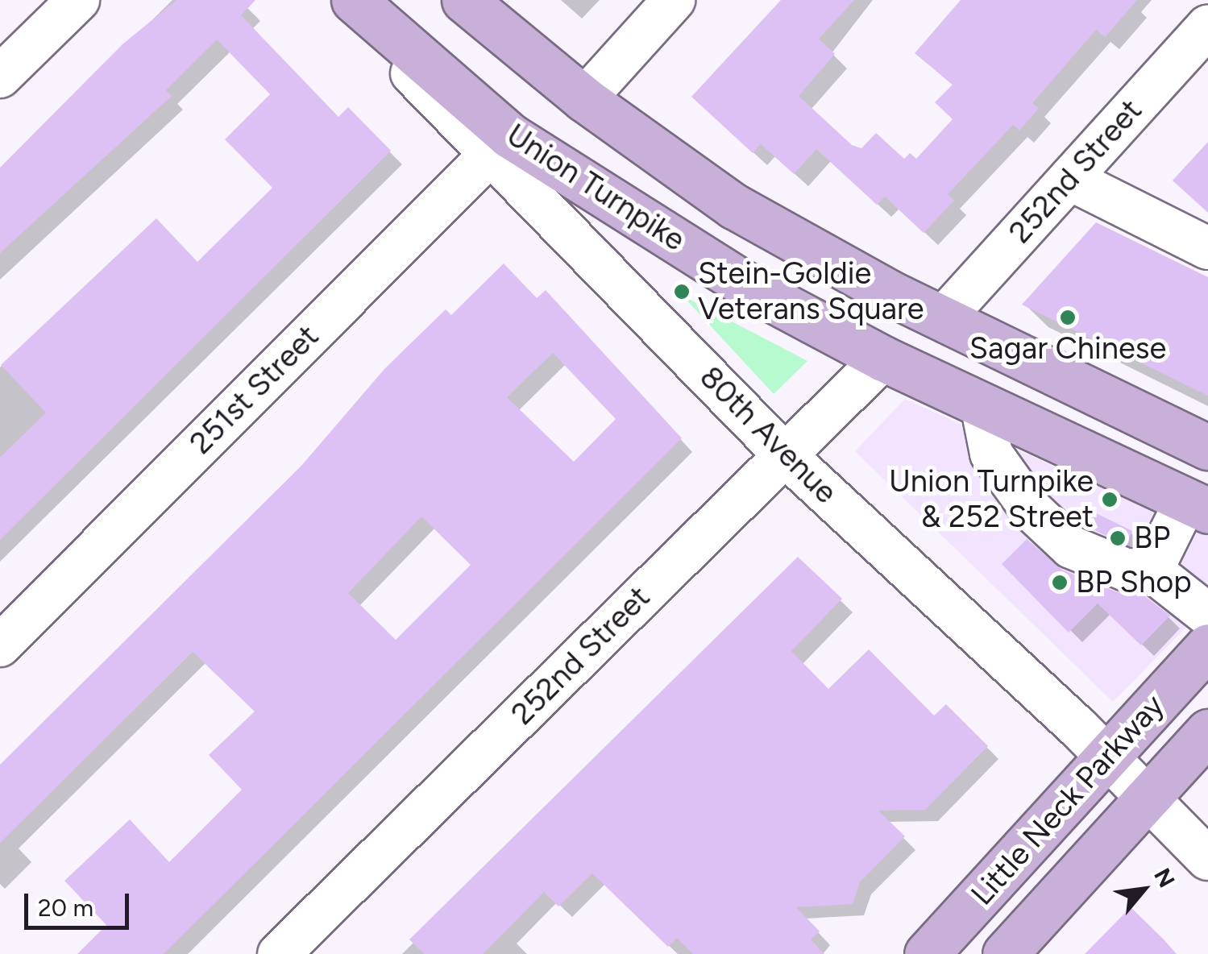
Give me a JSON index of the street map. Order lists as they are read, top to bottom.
{
  "streets": {
    "main road": ["Union Turnpike", "Little Neck Parkway"],
    "street": ["252nd Street", "251st Street", "80th Avenue"]
  },
  "crossings": [
    ["252nd Street", "Union Turnpike"],
    ["252nd Street", "80th Avenue"],
    ["Union Turnpike", "251st Street"],
    ["Union Turnpike", "80th Avenue"],
    ["251st Street", "80th Avenue"],
    ["80th Avenue", "Little Neck Parkway"]
  ],
  "places": [
    "Stein-Goldie Veterans Square",
    "Sagar Chinese",
    "Union Turnpike & 252 Street",
    "BP",
    "BP Shop"
  ],
  "scale_bar": "20 m",
  "north": "top right"
}
